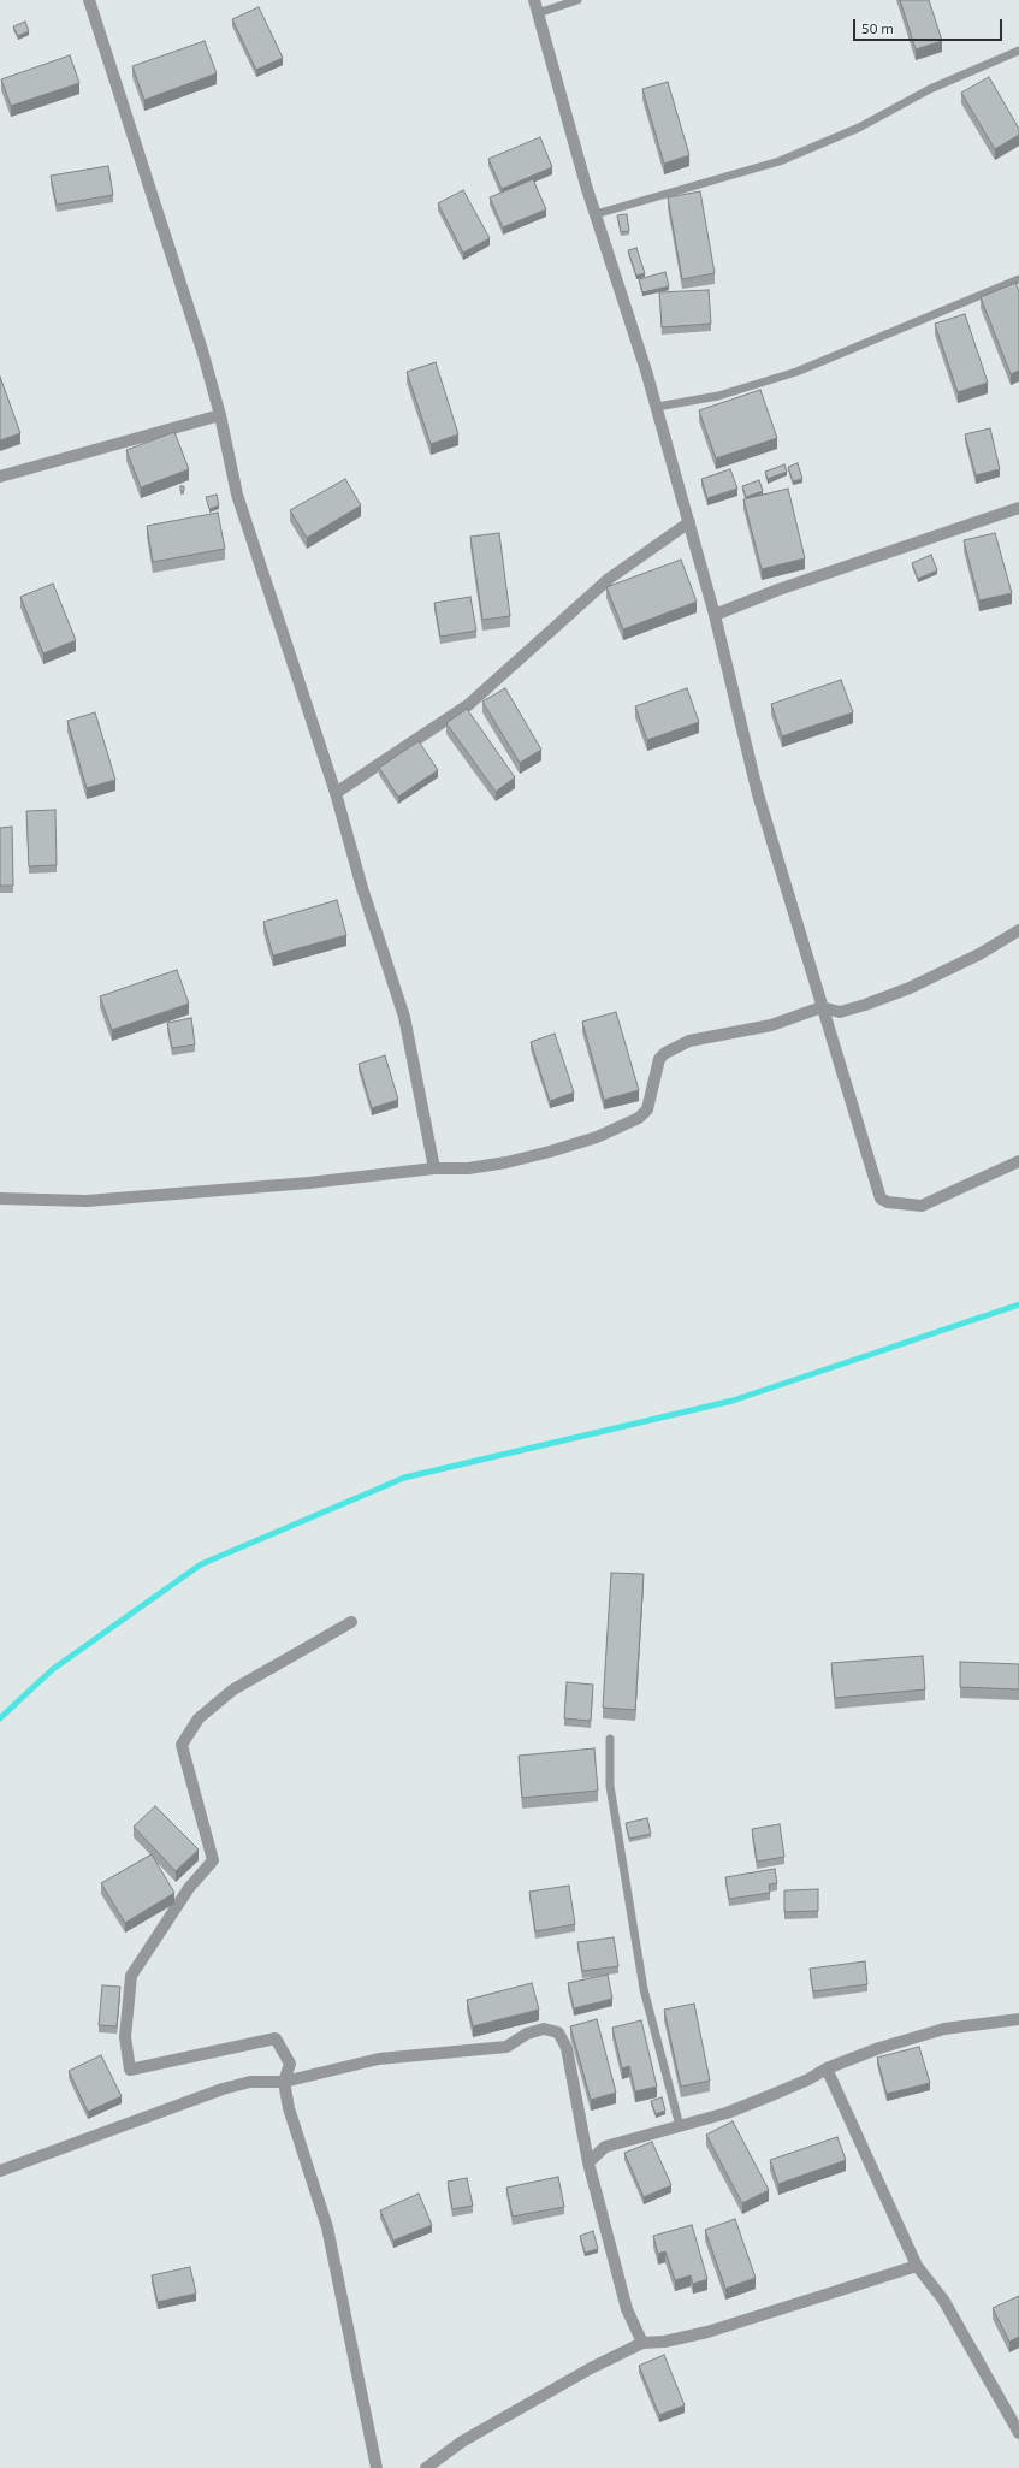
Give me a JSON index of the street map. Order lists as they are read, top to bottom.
{
  "scale_bar": "50 m"
}
